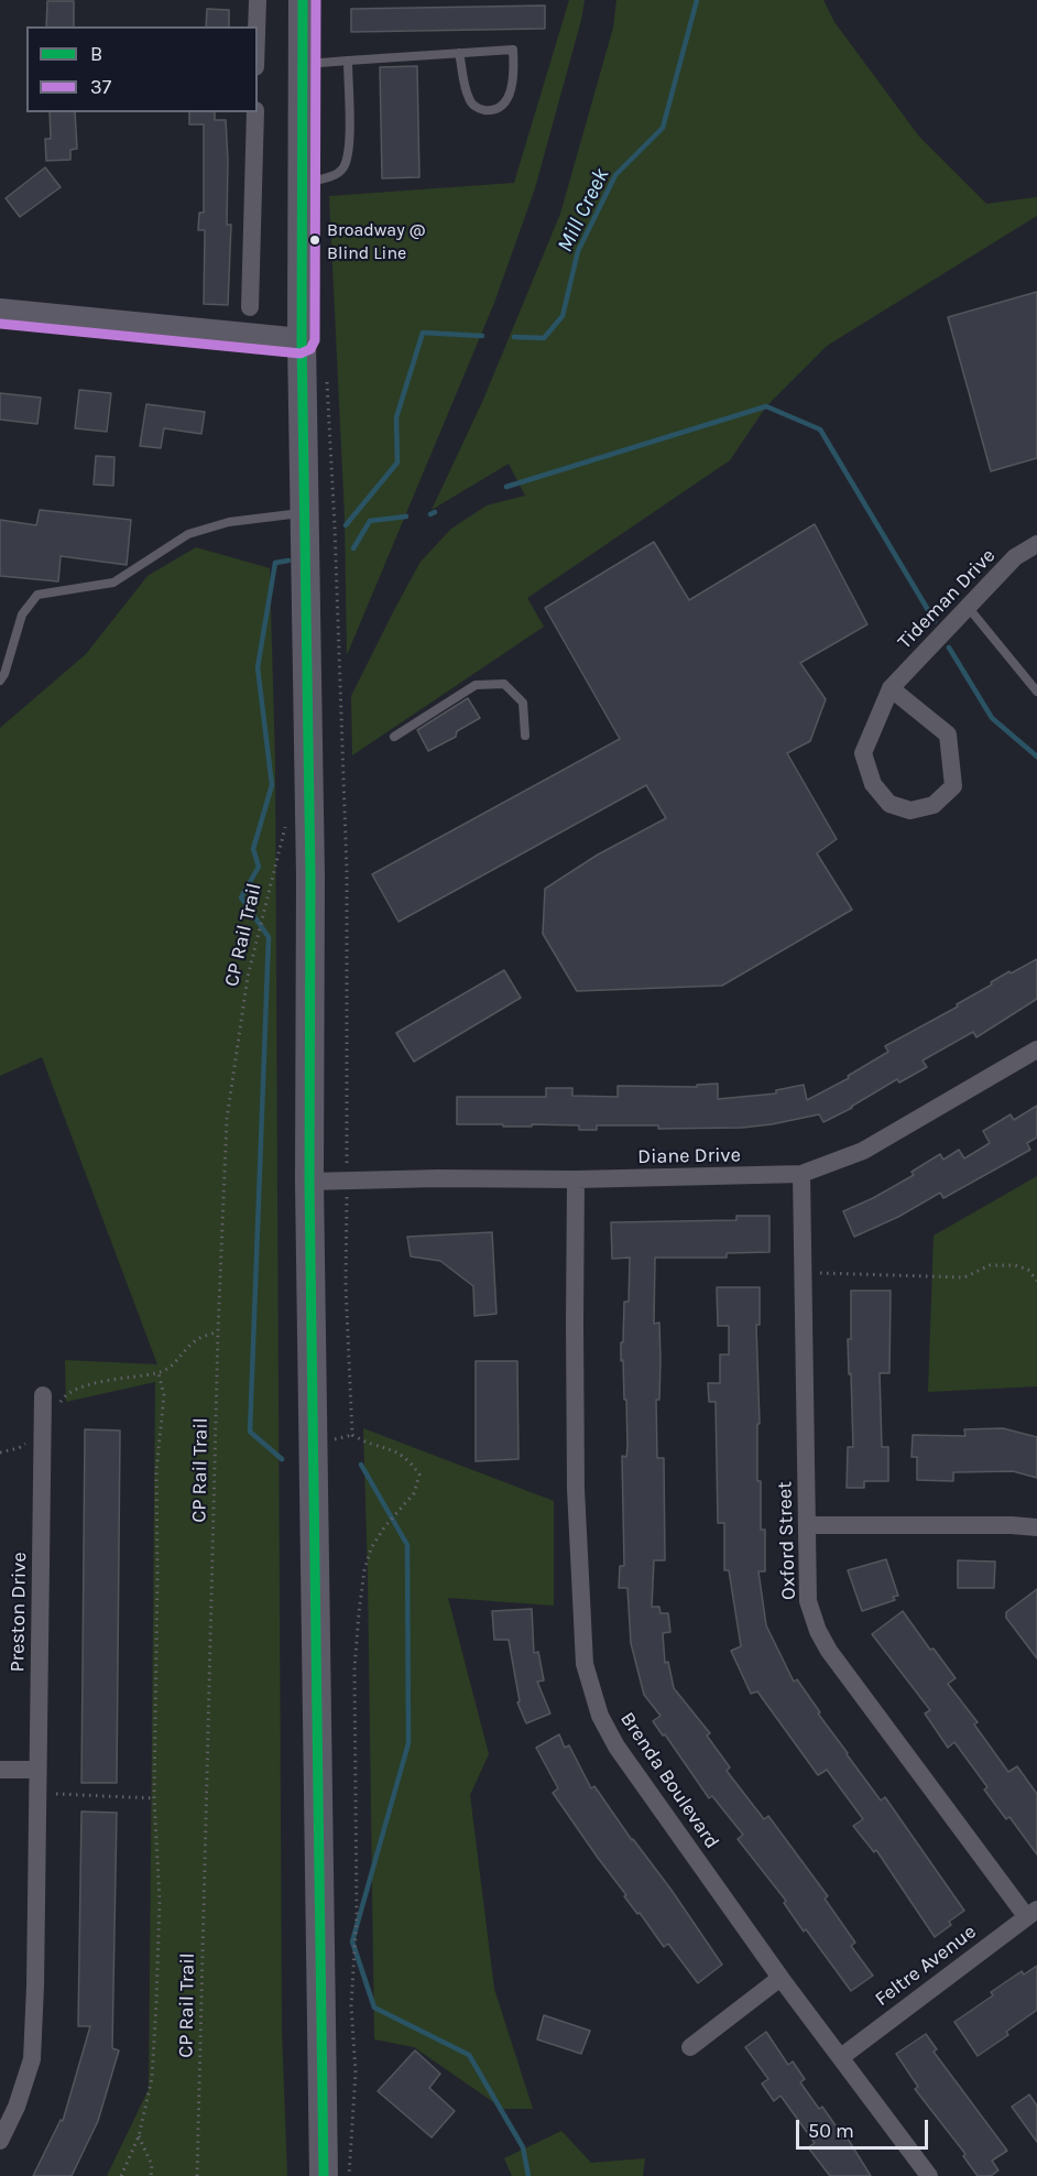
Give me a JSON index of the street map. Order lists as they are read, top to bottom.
{
  "streets": {
    "street": [
      "Tideman Drive",
      "Diane Drive",
      "Oxford Street",
      "Preston Drive",
      "Brenda Boulevard",
      "Feltre Avenue"
    ],
    "path": ["CP Rail Trail"]
  },
  "crossings": [
    ["Diane Drive", "Oxford Street"],
    ["Diane Drive", "Brenda Boulevard"],
    ["Oxford Street", "Feltre Avenue"],
    ["Brenda Boulevard", "Feltre Avenue"]
  ],
  "water": ["Mill Creek"],
  "places": ["Broadway @ Blind Line"],
  "lines": ["transit line B", "transit line 37"],
  "legend": ["B", "37"],
  "scale_bar": "50 m"
}
